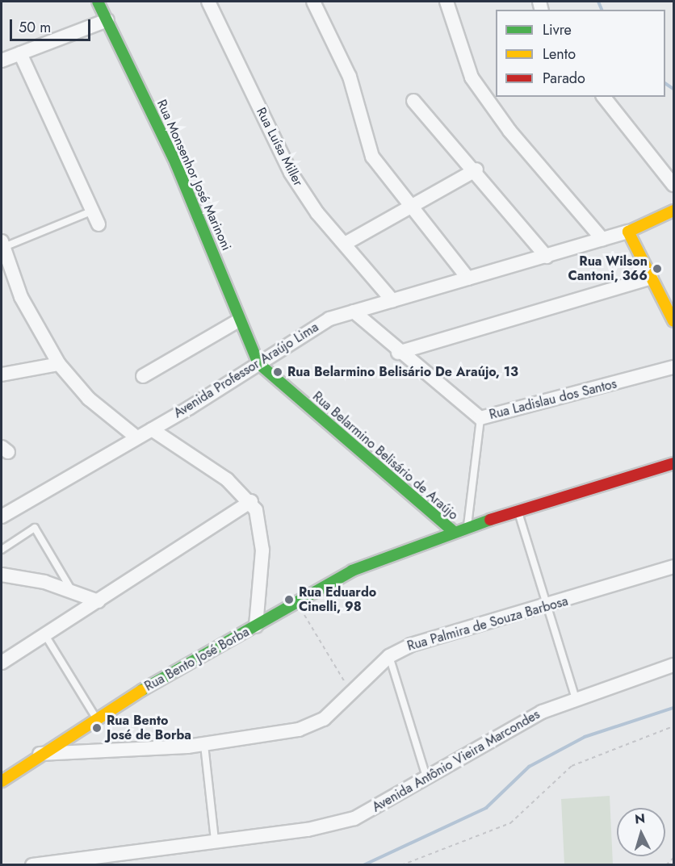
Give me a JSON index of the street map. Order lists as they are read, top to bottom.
{
  "streets": {
    "street": [
      "Rua Luísa Miller",
      "Rua Monsenhor José Marinoni",
      "Avenida Professor Araújo Lima",
      "Rua Ladislau dos Santos",
      "Rua Belarmino Belisário de Araújo",
      "Rua Palmira de Souza Barbosa",
      "Rua Bento José Borba",
      "Avenida Antônio Vieira Marcondes"
    ]
  },
  "crossings": [
    ["Rua Luísa Miller", "Avenida Professor Araújo Lima"],
    ["Rua Monsenhor José Marinoni", "Avenida Professor Araújo Lima"],
    ["Rua Monsenhor José Marinoni", "Rua Belarmino Belisário de Araújo"],
    ["Avenida Professor Araújo Lima", "Rua Ladislau dos Santos"],
    ["Avenida Professor Araújo Lima", "Rua Belarmino Belisário de Araújo"],
    ["Avenida Professor Araújo Lima", "Rua Bento José Borba"],
    ["Rua Palmira de Souza Barbosa", "Rua Bento José Borba"]
  ],
  "places": [
    "Rua Wilson Cantoni, 366",
    "Rua Belarmino Belisário De Araújo, 13",
    "Rua Eduardo Cinelli, 98",
    "Rua Bento José de Borba"
  ],
  "legend": ["Livre", "Lento", "Parado"],
  "scale_bar": "50 m",
  "north": "top"
}
